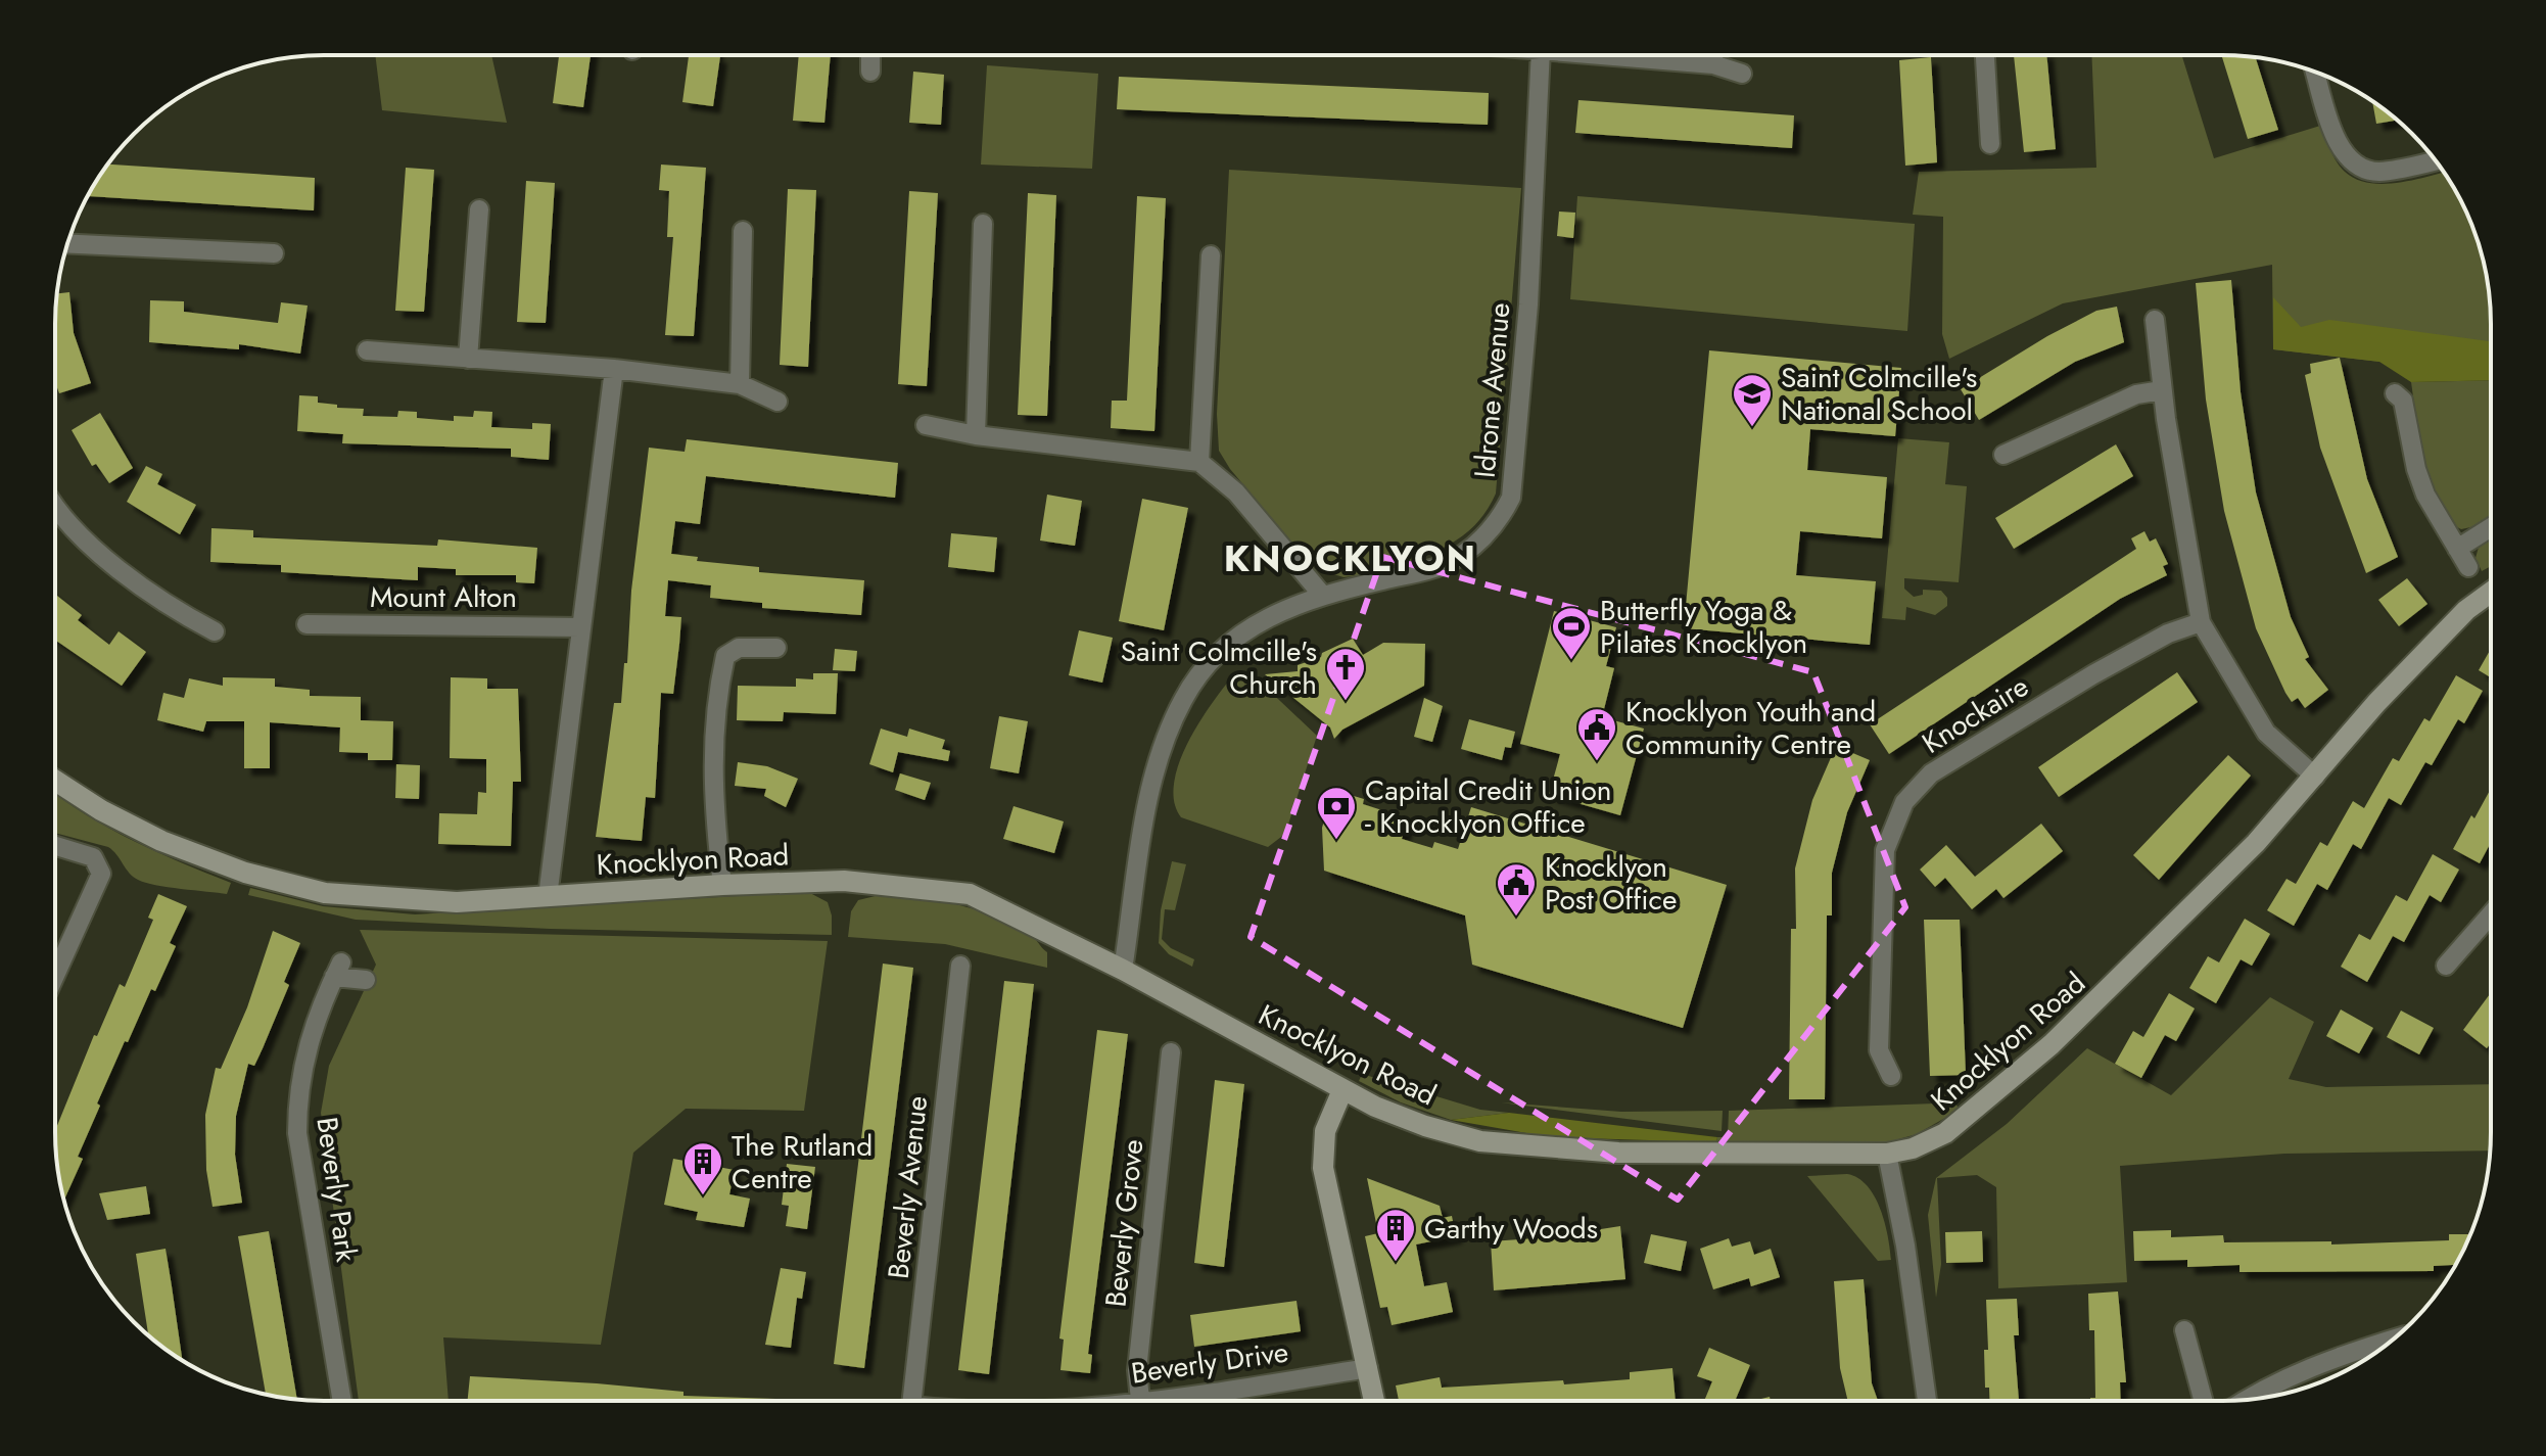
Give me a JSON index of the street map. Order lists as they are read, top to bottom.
{
  "streets": {
    "street": [
      "Idrone Avenue",
      "Mount Alton",
      "Knockaire",
      "Knocklyon Road",
      "Beverly Avenue",
      "Beverly Park",
      "Beverly Grove",
      "Beverly Drive"
    ]
  },
  "crossings": [
    ["Idrone Avenue", "Knocklyon Road"],
    ["Beverly Grove", "Beverly Drive"]
  ],
  "districts": ["KNOCKLYON"],
  "places": {
    "school or university": ["Saint Colmcille's National School"],
    "sports": ["Butterfly Yoga & Pilates Knocklyon"],
    "church": ["Saint Colmcille's Church"],
    "public building": ["Knocklyon Youth and Community Centre", "Knocklyon Post Office"],
    "bank": ["Capital Credit Union - Knocklyon Office"],
    "building": ["The Rutland Centre", "Garthy Woods"]
  }
}
